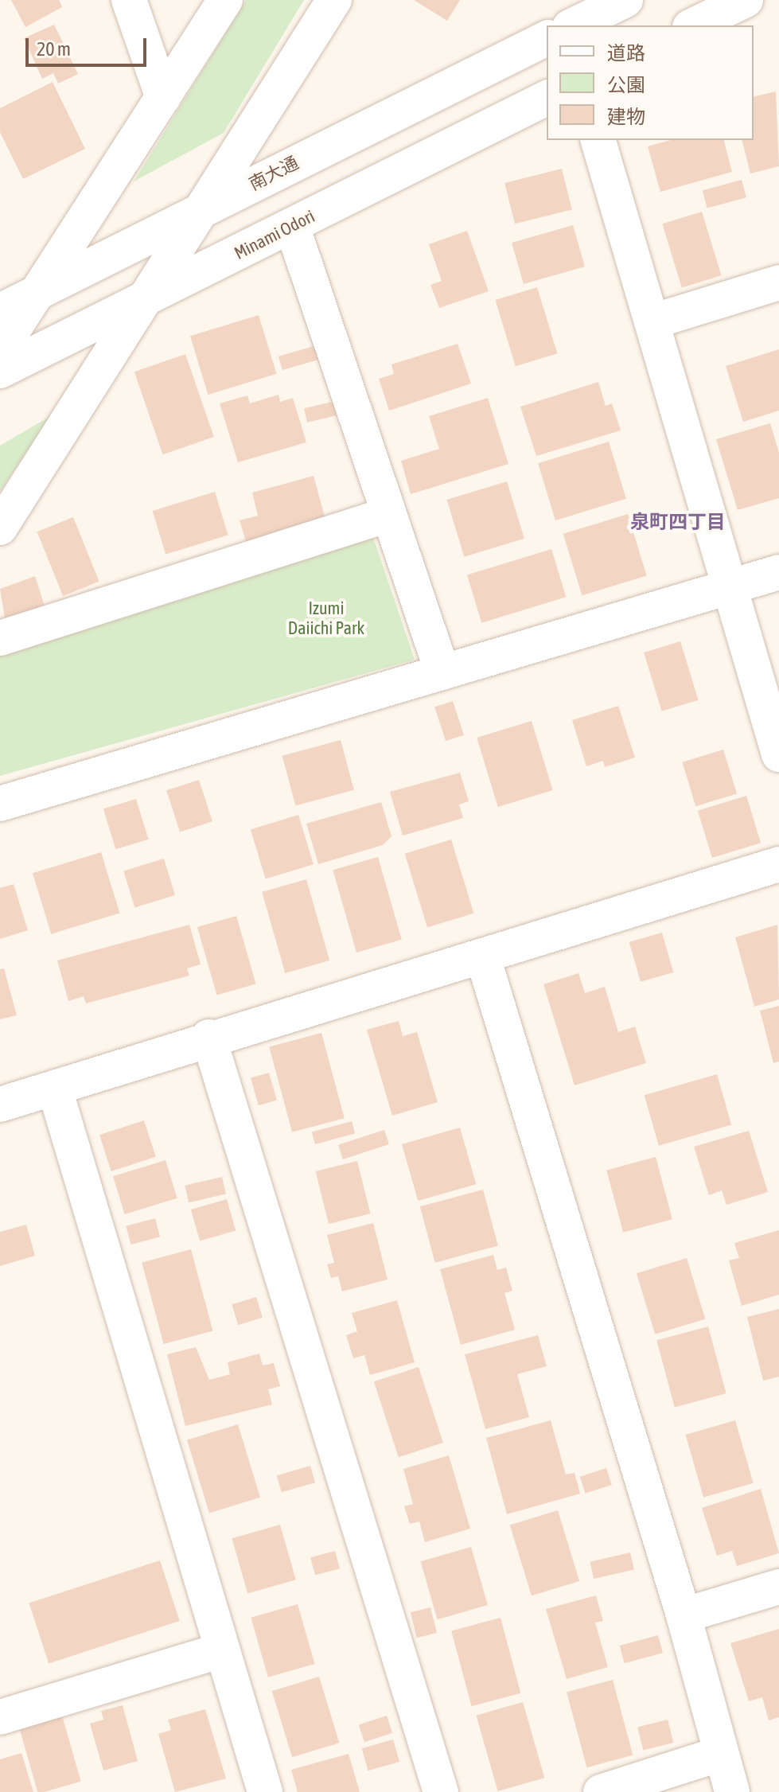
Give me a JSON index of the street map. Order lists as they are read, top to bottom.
{
  "streets": {
    "street": ["南大通", "Minami Odori"]
  },
  "districts": ["泉町四丁目"],
  "parks": ["Izumi Daiichi Park"],
  "legend": ["道路", "公園", "建物"],
  "scale_bar": "20 m"
}
